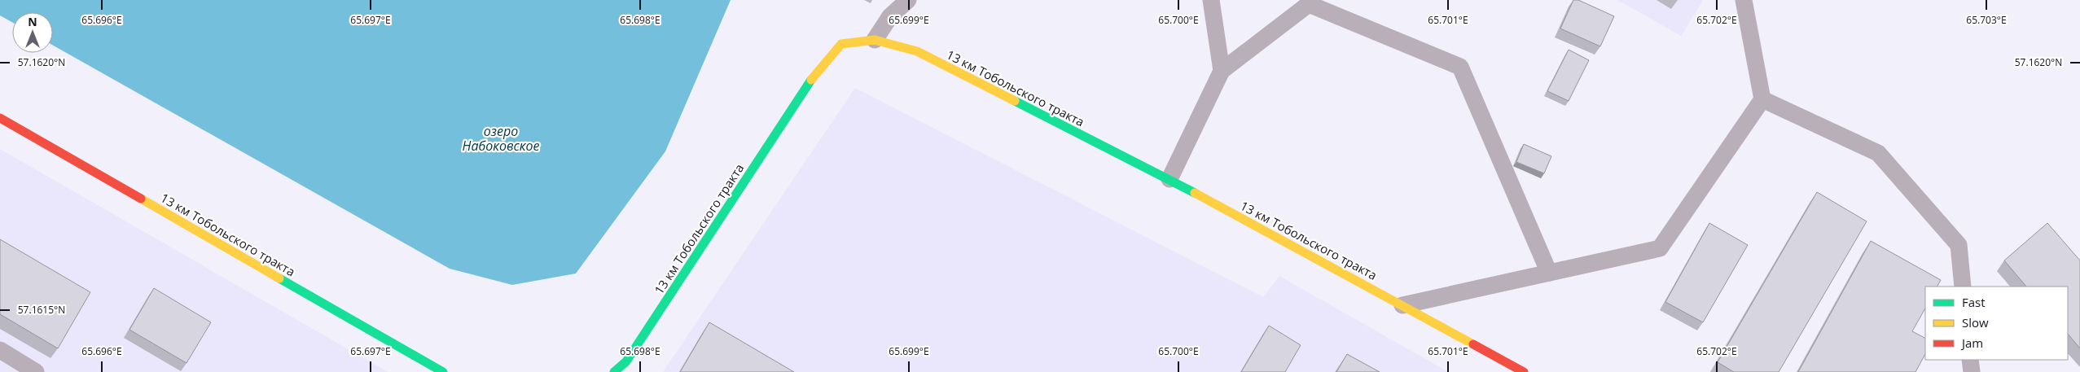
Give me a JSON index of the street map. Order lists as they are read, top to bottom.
{
  "streets": {
    "street": ["13 км Тобольского тракта"]
  },
  "water": ["озеро Набоковское"],
  "legend": ["Fast", "Slow", "Jam"],
  "north": "top",
  "coordinates": [
    "65.696°E",
    "65.697°E",
    "65.698°E",
    "65.699°E",
    "65.700°E",
    "65.701°E",
    "65.702°E",
    "65.703°E",
    "57.1620°N",
    "57.1615°N"
  ]
}
